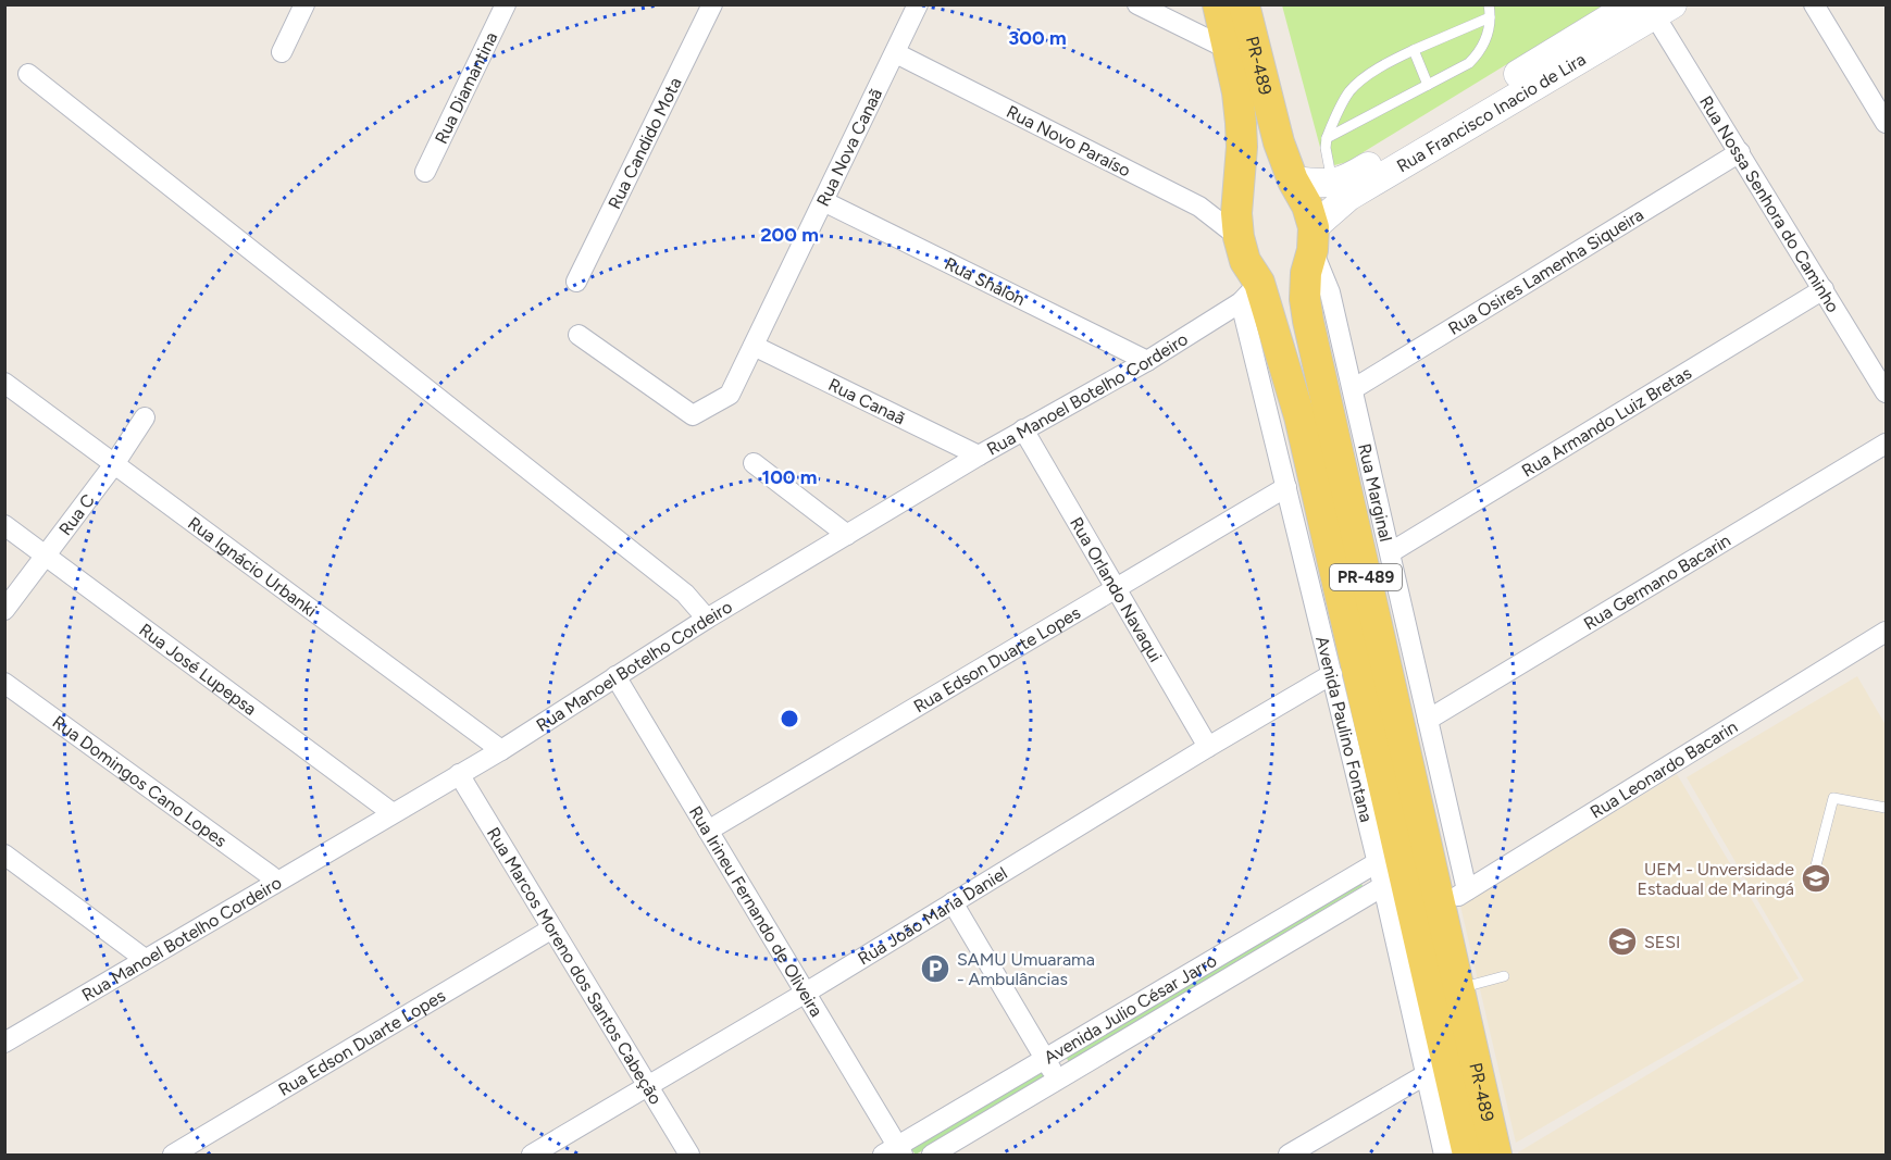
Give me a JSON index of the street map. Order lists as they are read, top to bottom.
{
  "streets": {
    "main road": ["PR-489"],
    "street": [
      "Rua Diamantina",
      "Rua Francisco Inacio de Lira",
      "Rua Novo Paraíso",
      "Rua Candido Mota",
      "Rua Nova Canaã",
      "Rua Nossa Senhora do Caminho",
      "Rua Osires Lamenha Siqueira",
      "Rua Shalon",
      "Rua Manoel Botelho Cordeiro",
      "Rua Canaã",
      "Rua Armando Luiz Bretas",
      "Rua Marginal",
      "Rua C",
      "Rua Ignácio Urbanki",
      "Rua Germano Bacarin",
      "Rua Orlando Navaqui",
      "Rua Edson Duarte Lopes",
      "Rua José Lupepsa",
      "Avenida Paulino Fontana",
      "Rua Leonardo Bacarin",
      "Rua Domingos Cano Lopes",
      "Rua Irineu Fernando de Oliveira",
      "Rua João Maria Daniel",
      "Rua Marcos Moreno dos Santos Cabeção",
      "Avenida Julio César Jarro"
    ]
  },
  "crossings": [
    ["PR-489", "Rua Francisco Inacio de Lira"],
    ["PR-489", "Rua Novo Paraíso"],
    ["PR-489", "Rua Manoel Botelho Cordeiro"],
    ["PR-489", "Rua Marginal"],
    ["PR-489", "Avenida Paulino Fontana"],
    ["PR-489", "Rua Leonardo Bacarin"],
    ["Rua Francisco Inacio de Lira", "Rua Nossa Senhora do Caminho"],
    ["Rua Francisco Inacio de Lira", "Rua Marginal"],
    ["Rua Novo Paraíso", "Rua Nova Canaã"],
    ["Rua Nova Canaã", "Rua Shalon"],
    ["Rua Nova Canaã", "Rua Canaã"],
    ["Rua Nossa Senhora do Caminho", "Rua Osires Lamenha Siqueira"],
    ["Rua Nossa Senhora do Caminho", "Rua Armando Luiz Bretas"],
    ["Rua Osires Lamenha Siqueira", "Rua Marginal"],
    ["Rua Shalon", "Rua Manoel Botelho Cordeiro"],
    ["Rua Manoel Botelho Cordeiro", "Rua Canaã"],
    ["Rua Manoel Botelho Cordeiro", "Rua Ignácio Urbanki"],
    ["Rua Manoel Botelho Cordeiro", "Rua Orlando Navaqui"],
    ["Rua Manoel Botelho Cordeiro", "Rua José Lupepsa"],
    ["Rua Manoel Botelho Cordeiro", "Avenida Paulino Fontana"],
    ["Rua Manoel Botelho Cordeiro", "Rua Domingos Cano Lopes"],
    ["Rua Manoel Botelho Cordeiro", "Rua Irineu Fernando de Oliveira"],
    ["Rua Manoel Botelho Cordeiro", "Rua Marcos Moreno dos Santos Cabeção"],
    ["Rua Armando Luiz Bretas", "Rua Marginal"],
    ["Rua Marginal", "Rua Germano Bacarin"],
    ["Rua Marginal", "Rua Leonardo Bacarin"],
    ["Rua C", "Rua Ignácio Urbanki"],
    ["Rua C", "Rua José Lupepsa"],
    ["Rua Orlando Navaqui", "Rua Edson Duarte Lopes"],
    ["Rua Orlando Navaqui", "Rua João Maria Daniel"],
    ["Rua Edson Duarte Lopes", "Avenida Paulino Fontana"],
    ["Rua Edson Duarte Lopes", "Rua Irineu Fernando de Oliveira"],
    ["Rua Edson Duarte Lopes", "Rua Marcos Moreno dos Santos Cabeção"],
    ["Avenida Paulino Fontana", "Rua João Maria Daniel"],
    ["Avenida Paulino Fontana", "Avenida Julio César Jarro"],
    ["Rua Irineu Fernando de Oliveira", "Rua João Maria Daniel"],
    ["Rua Irineu Fernando de Oliveira", "Avenida Julio César Jarro"],
    ["Rua João Maria Daniel", "Rua Marcos Moreno dos Santos Cabeção"]
  ],
  "places": {
    "school or university": ["UEM - Unversidade Estadual de Maringá", "SESI"],
    "parking": ["SAMU Umuarama - Ambulâncias"]
  },
  "rings": ["300 m", "200 m", "100 m"]
}
